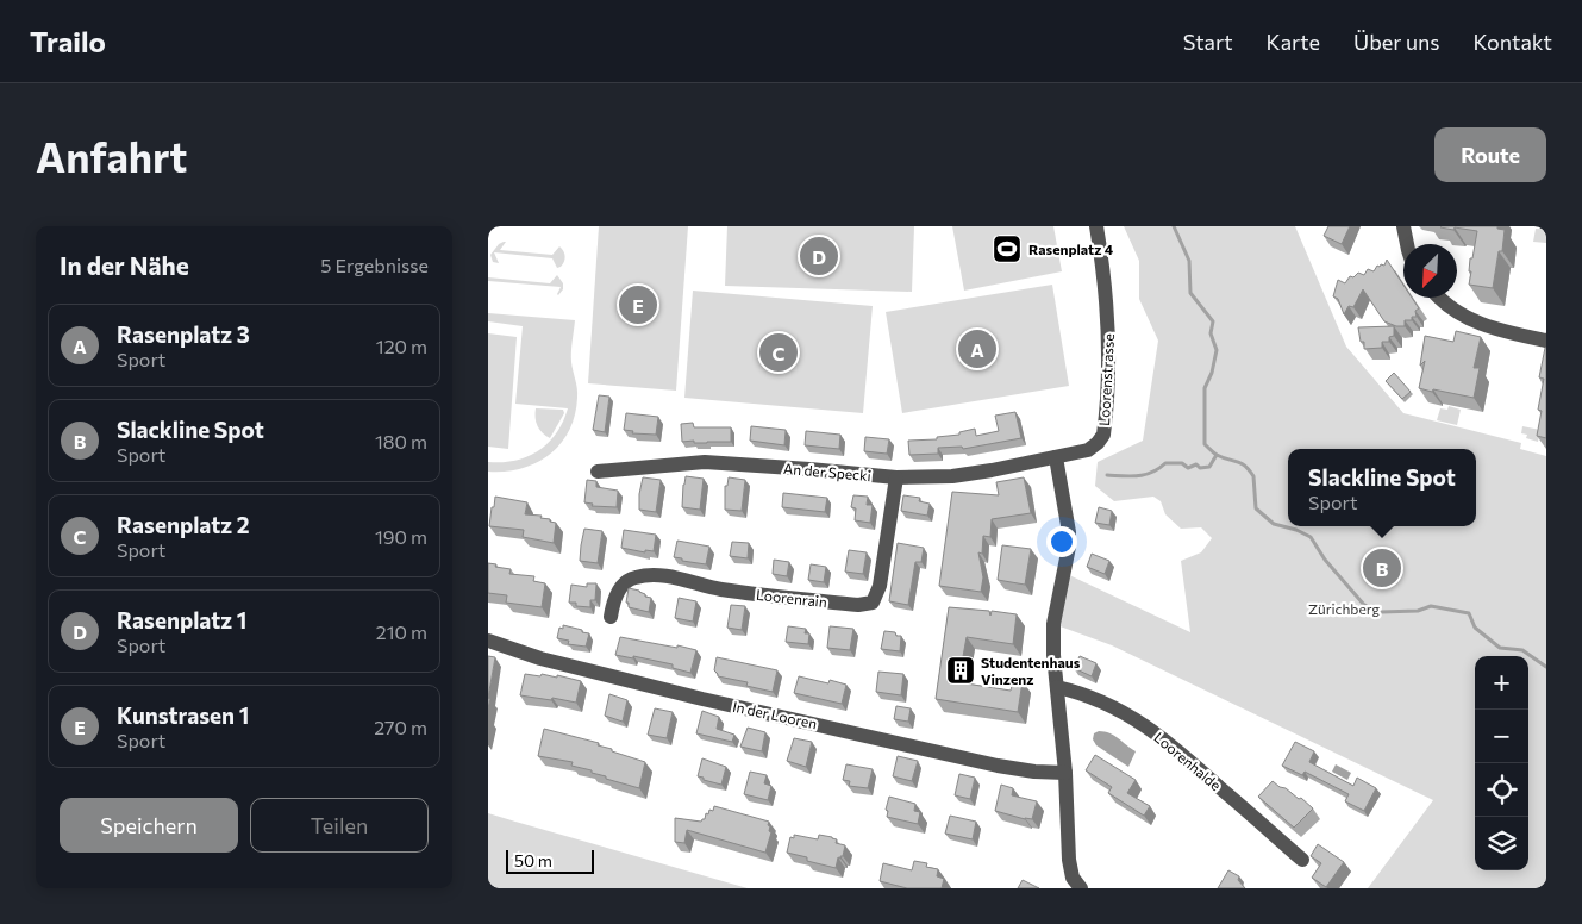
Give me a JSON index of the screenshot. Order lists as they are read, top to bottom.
{
  "streets": {
    "street": [
      "Loorenstrasse",
      "An der Specki",
      "Loorenrain",
      "In der Looren",
      "Loorenhalde"
    ]
  },
  "crossings": [
    ["Loorenstrasse", "An der Specki"],
    ["An der Specki", "Loorenrain"]
  ],
  "parks": ["Zürichberg"],
  "places": {
    "sports": ["Rasenplatz 4"],
    "building": ["Studentenhaus Vinzenz"]
  },
  "scale_bar": "50 m",
  "north": "bottom left",
  "page": {
    "header": "Trailo",
    "nav": [
      "Start",
      "Karte",
      "Über uns",
      "Kontakt"
    ],
    "buttons": [
      "Route",
      ["Speichern", "Teilen"]
    ],
    "title": "Anfahrt",
    "heading": ["In der Nähe", "5 Ergebnisse"],
    "pins": [
      "D",
      "E",
      "A",
      "C",
      "B"
    ],
    "list": [
      {
        "mark": "A",
        "name": "Rasenplatz 3",
        "note": "Sport",
        "value": "120 m"
      },
      {
        "mark": "B",
        "name": "Slackline Spot",
        "note": "Sport",
        "value": "180 m"
      },
      {
        "mark": "C",
        "name": "Rasenplatz 2",
        "note": "Sport",
        "value": "190 m"
      },
      {
        "mark": "D",
        "name": "Rasenplatz 1",
        "note": "Sport",
        "value": "210 m"
      },
      {
        "mark": "E",
        "name": "Kunstrasen 1",
        "note": "Sport",
        "value": "270 m"
      }
    ],
    "popup": ["Slackline Spot", "Sport"],
    "map_buttons": ["+", "−"],
    "scale": "50 m"
  }
}
